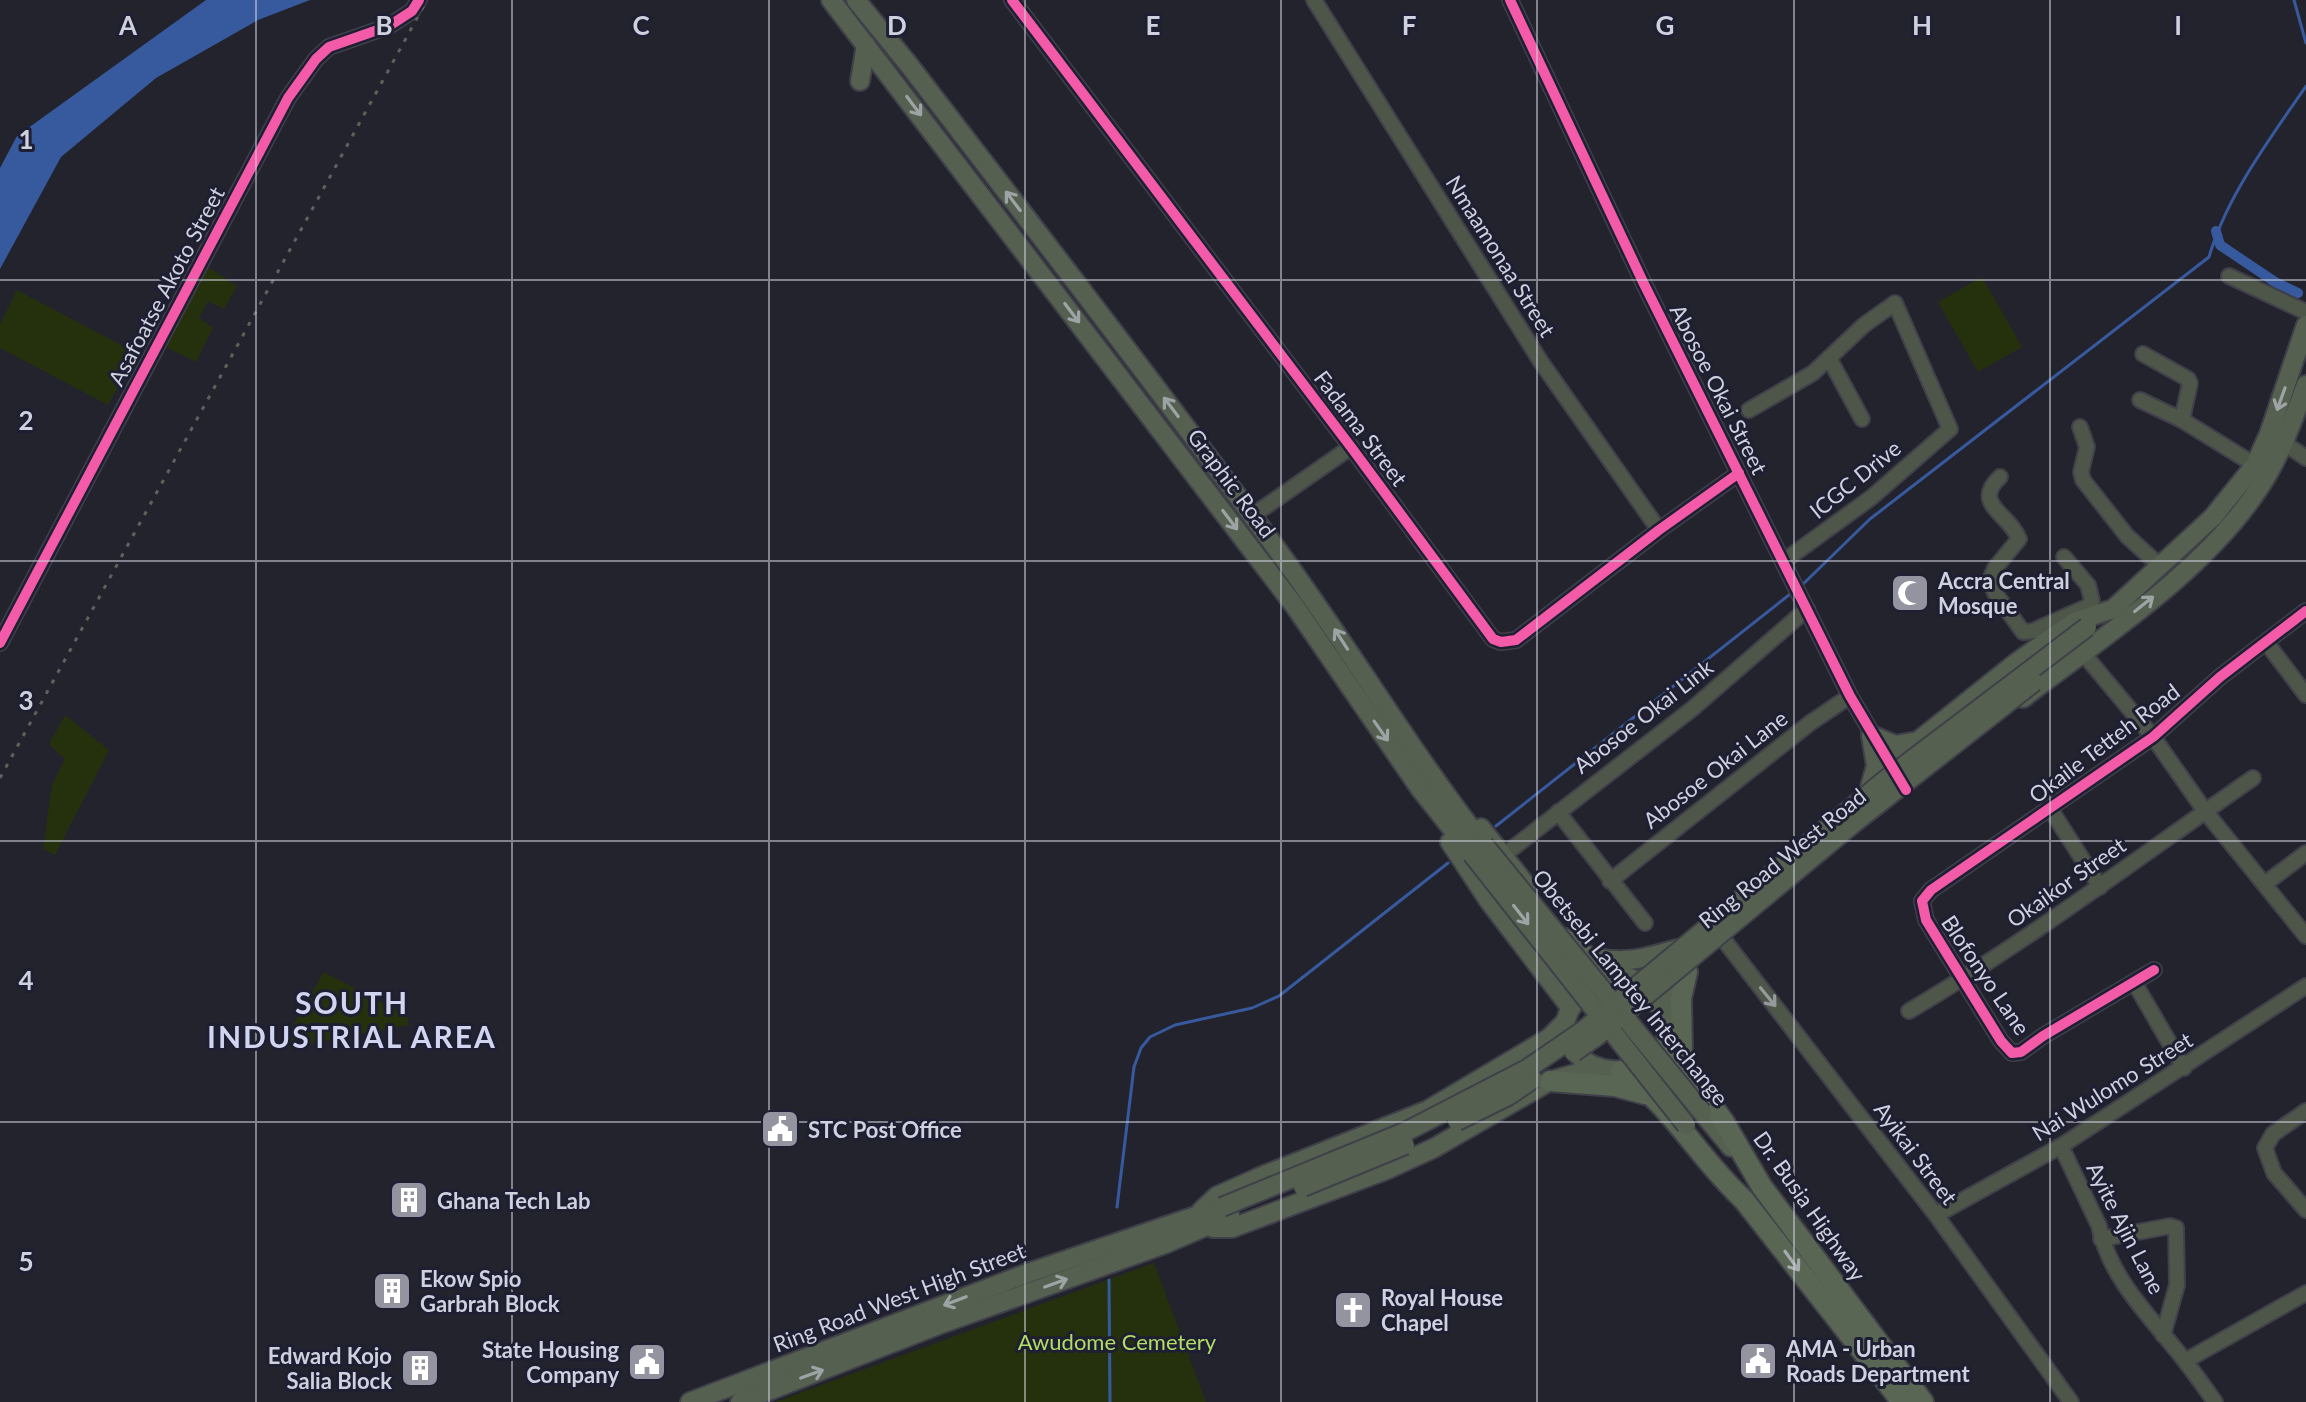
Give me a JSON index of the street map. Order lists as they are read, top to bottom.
{
  "streets": {
    "highway": ["Dr. Busia Highway"],
    "main road": [
      "Graphic Road",
      "Ring Road West Road",
      "Obetsebi Lamptey Interchange",
      "Ring Road West High Street"
    ],
    "street": [
      "Nmaamonaa Street",
      "Asafoatse Akoto Street",
      "Abosoe Okai Street",
      "Fadama Street",
      "ICGC Drive",
      "Abosoe Okai Link",
      "Okaile Tetteh Road",
      "Abosoe Okai Lane",
      "Okaikor Street",
      "Blofonyo Lane",
      "Nai Wulomo Street",
      "Ayikai Street",
      "Ayite Ajin Lane"
    ]
  },
  "crossings": [
    ["Nmaamonaa Street", "Fadama Street"],
    ["Abosoe Okai Street", "Fadama Street"],
    ["Abosoe Okai Street", "ICGC Drive"],
    ["Abosoe Okai Street", "Abosoe Okai Link"],
    ["Abosoe Okai Street", "Abosoe Okai Lane"],
    ["Abosoe Okai Street", "Ring Road West Road"],
    ["Graphic Road", "Abosoe Okai Link"],
    ["Graphic Road", "Ring Road West Road"],
    ["Graphic Road", "Obetsebi Lamptey Interchange"],
    ["Graphic Road", "Dr. Busia Highway"],
    ["Graphic Road", "Ring Road West High Street"],
    ["Okaile Tetteh Road", "Blofonyo Lane"],
    ["Ring Road West Road", "Ayikai Street"],
    ["Ring Road West Road", "Dr. Busia Highway"],
    ["Ring Road West Road", "Ring Road West High Street"],
    ["Okaikor Street", "Blofonyo Lane"],
    ["Obetsebi Lamptey Interchange", "Dr. Busia Highway"],
    ["Nai Wulomo Street", "Ayikai Street"],
    ["Nai Wulomo Street", "Ayite Ajin Lane"],
    ["Dr. Busia Highway", "Ring Road West High Street"]
  ],
  "one_way": ["Ayikai Street"],
  "districts": ["SOUTH INDUSTRIAL AREA"],
  "parks": ["Awudome Cemetery"],
  "places": {
    "mosque": ["Accra Central Mosque"],
    "public building": ["STC Post Office", "AMA - Urban Roads Department", "State Housing Company"],
    "building": ["Ghana Tech Lab", "Ekow Spio Garbrah Block", "Edward Kojo Salia Block"],
    "church": ["Royal House Chapel"]
  },
  "grid": {
    "columns": [
      "A",
      "B",
      "C",
      "D",
      "E",
      "F",
      "G",
      "H",
      "I"
    ],
    "rows": [
      "1",
      "2",
      "3",
      "4",
      "5"
    ]
  }
}
